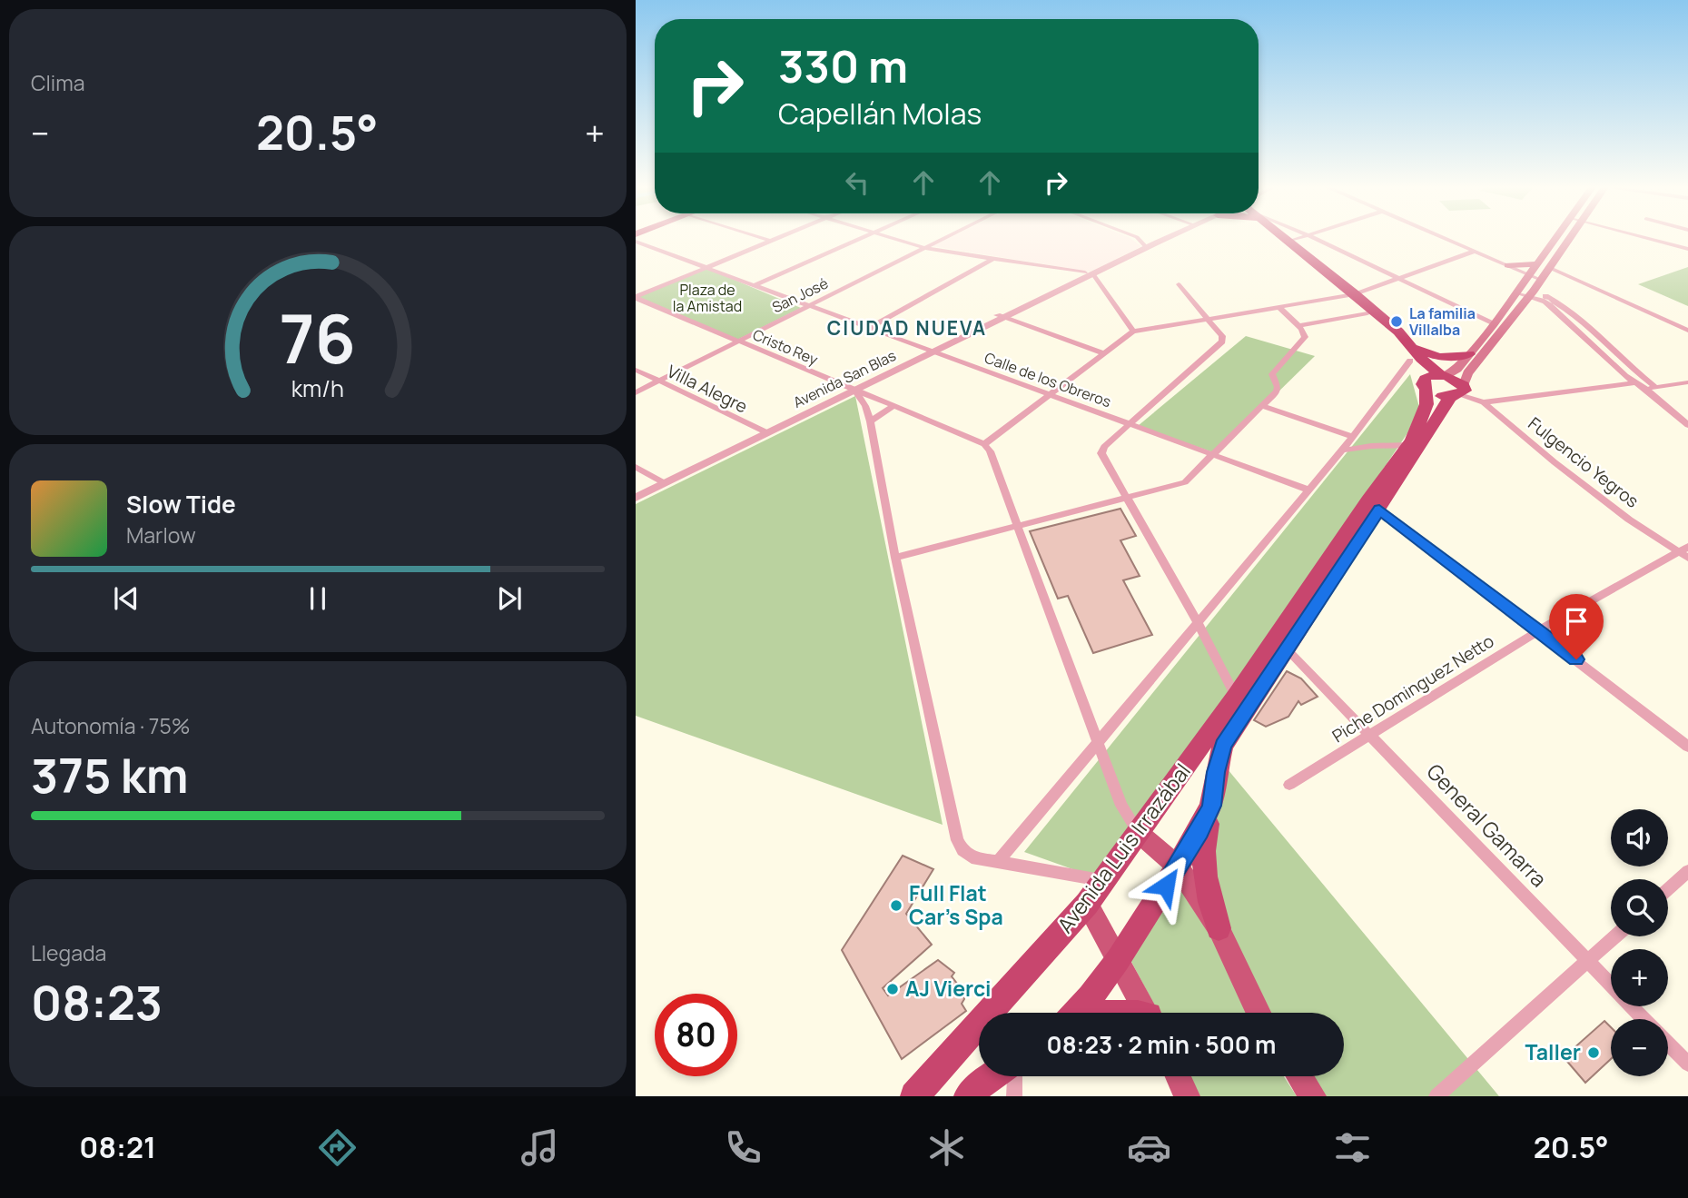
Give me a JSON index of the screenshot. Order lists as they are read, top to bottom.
{
  "streets": {
    "highway": ["Avenida Luis Irrazábal"],
    "street": [
      "San José",
      "Cristo Rey",
      "Avenida San Blas",
      "Calle de los Obreros",
      "Villa Alegre",
      "Fulgencio Yegros",
      "Piche Dominguez Netto",
      "General Gamarra"
    ]
  },
  "crossings": [
    ["San José", "Cristo Rey"],
    ["San José", "Calle de los Obreros"],
    ["San José", "Villa Alegre"],
    ["Cristo Rey", "Avenida San Blas"],
    ["Avenida San Blas", "Calle de los Obreros"],
    ["Avenida San Blas", "Villa Alegre"],
    ["Fulgencio Yegros", "Piche Dominguez Netto"],
    ["Fulgencio Yegros", "Avenida Luis Irrazábal"],
    ["Piche Dominguez Netto", "General Gamarra"],
    ["General Gamarra", "Avenida Luis Irrazábal"]
  ],
  "districts": ["CIUDAD NUEVA"],
  "parks": ["Plaza de la Amistad"],
  "places": [
    "La familia Villalba",
    "Full Flat Car's Spa",
    "AJ Vierci",
    "Taller"
  ],
  "page": {
    "tile": [
      "Clima",
      ["Autonomía · 75%", "375 km"],
      ["Llegada", "08:23"]
    ],
    "turn": ["330 m", "Capellán Molas"],
    "heat": ["−", "20.5°", "+"],
    "song": ["Slow Tide", "Marlow"],
    "map_buttons": ["+", "−"],
    "limit": "80",
    "trip": "08:23 · 2 min · 500 m",
    "tabs": ["08:21", "20.5°"],
    "gauge": ["76", "km/h"]
  }
}
